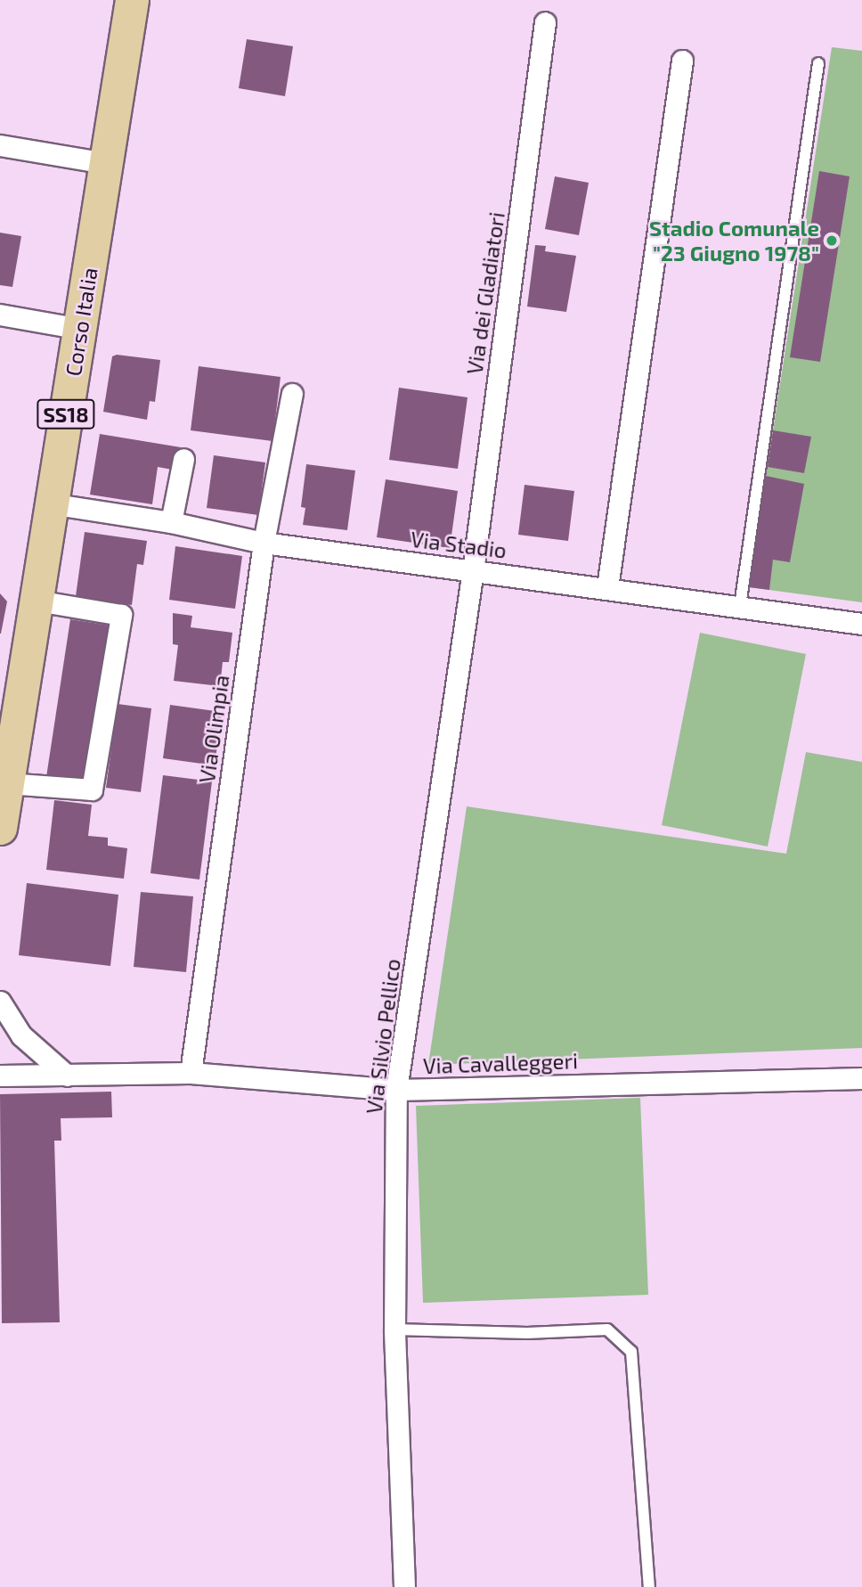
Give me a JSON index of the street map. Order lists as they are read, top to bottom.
{
  "streets": {
    "main road": ["Corso Italia", "SS18"],
    "street": [
      "Via dei Gladiatori",
      "Via Stadio",
      "Via Olimpia",
      "Via Silvio Pellico",
      "Via Cavalleggeri"
    ]
  },
  "crossings": [
    ["Via dei Gladiatori", "Via Stadio"],
    ["Via dei Gladiatori", "Via Silvio Pellico"],
    ["Corso Italia", "Via Stadio"],
    ["Via Stadio", "Via Olimpia"],
    ["Via Stadio", "Via Silvio Pellico"],
    ["Via Olimpia", "Via Cavalleggeri"],
    ["Via Silvio Pellico", "Via Cavalleggeri"]
  ],
  "places": ["Stadio Comunale \"23 Giugno 1978\""]
}
